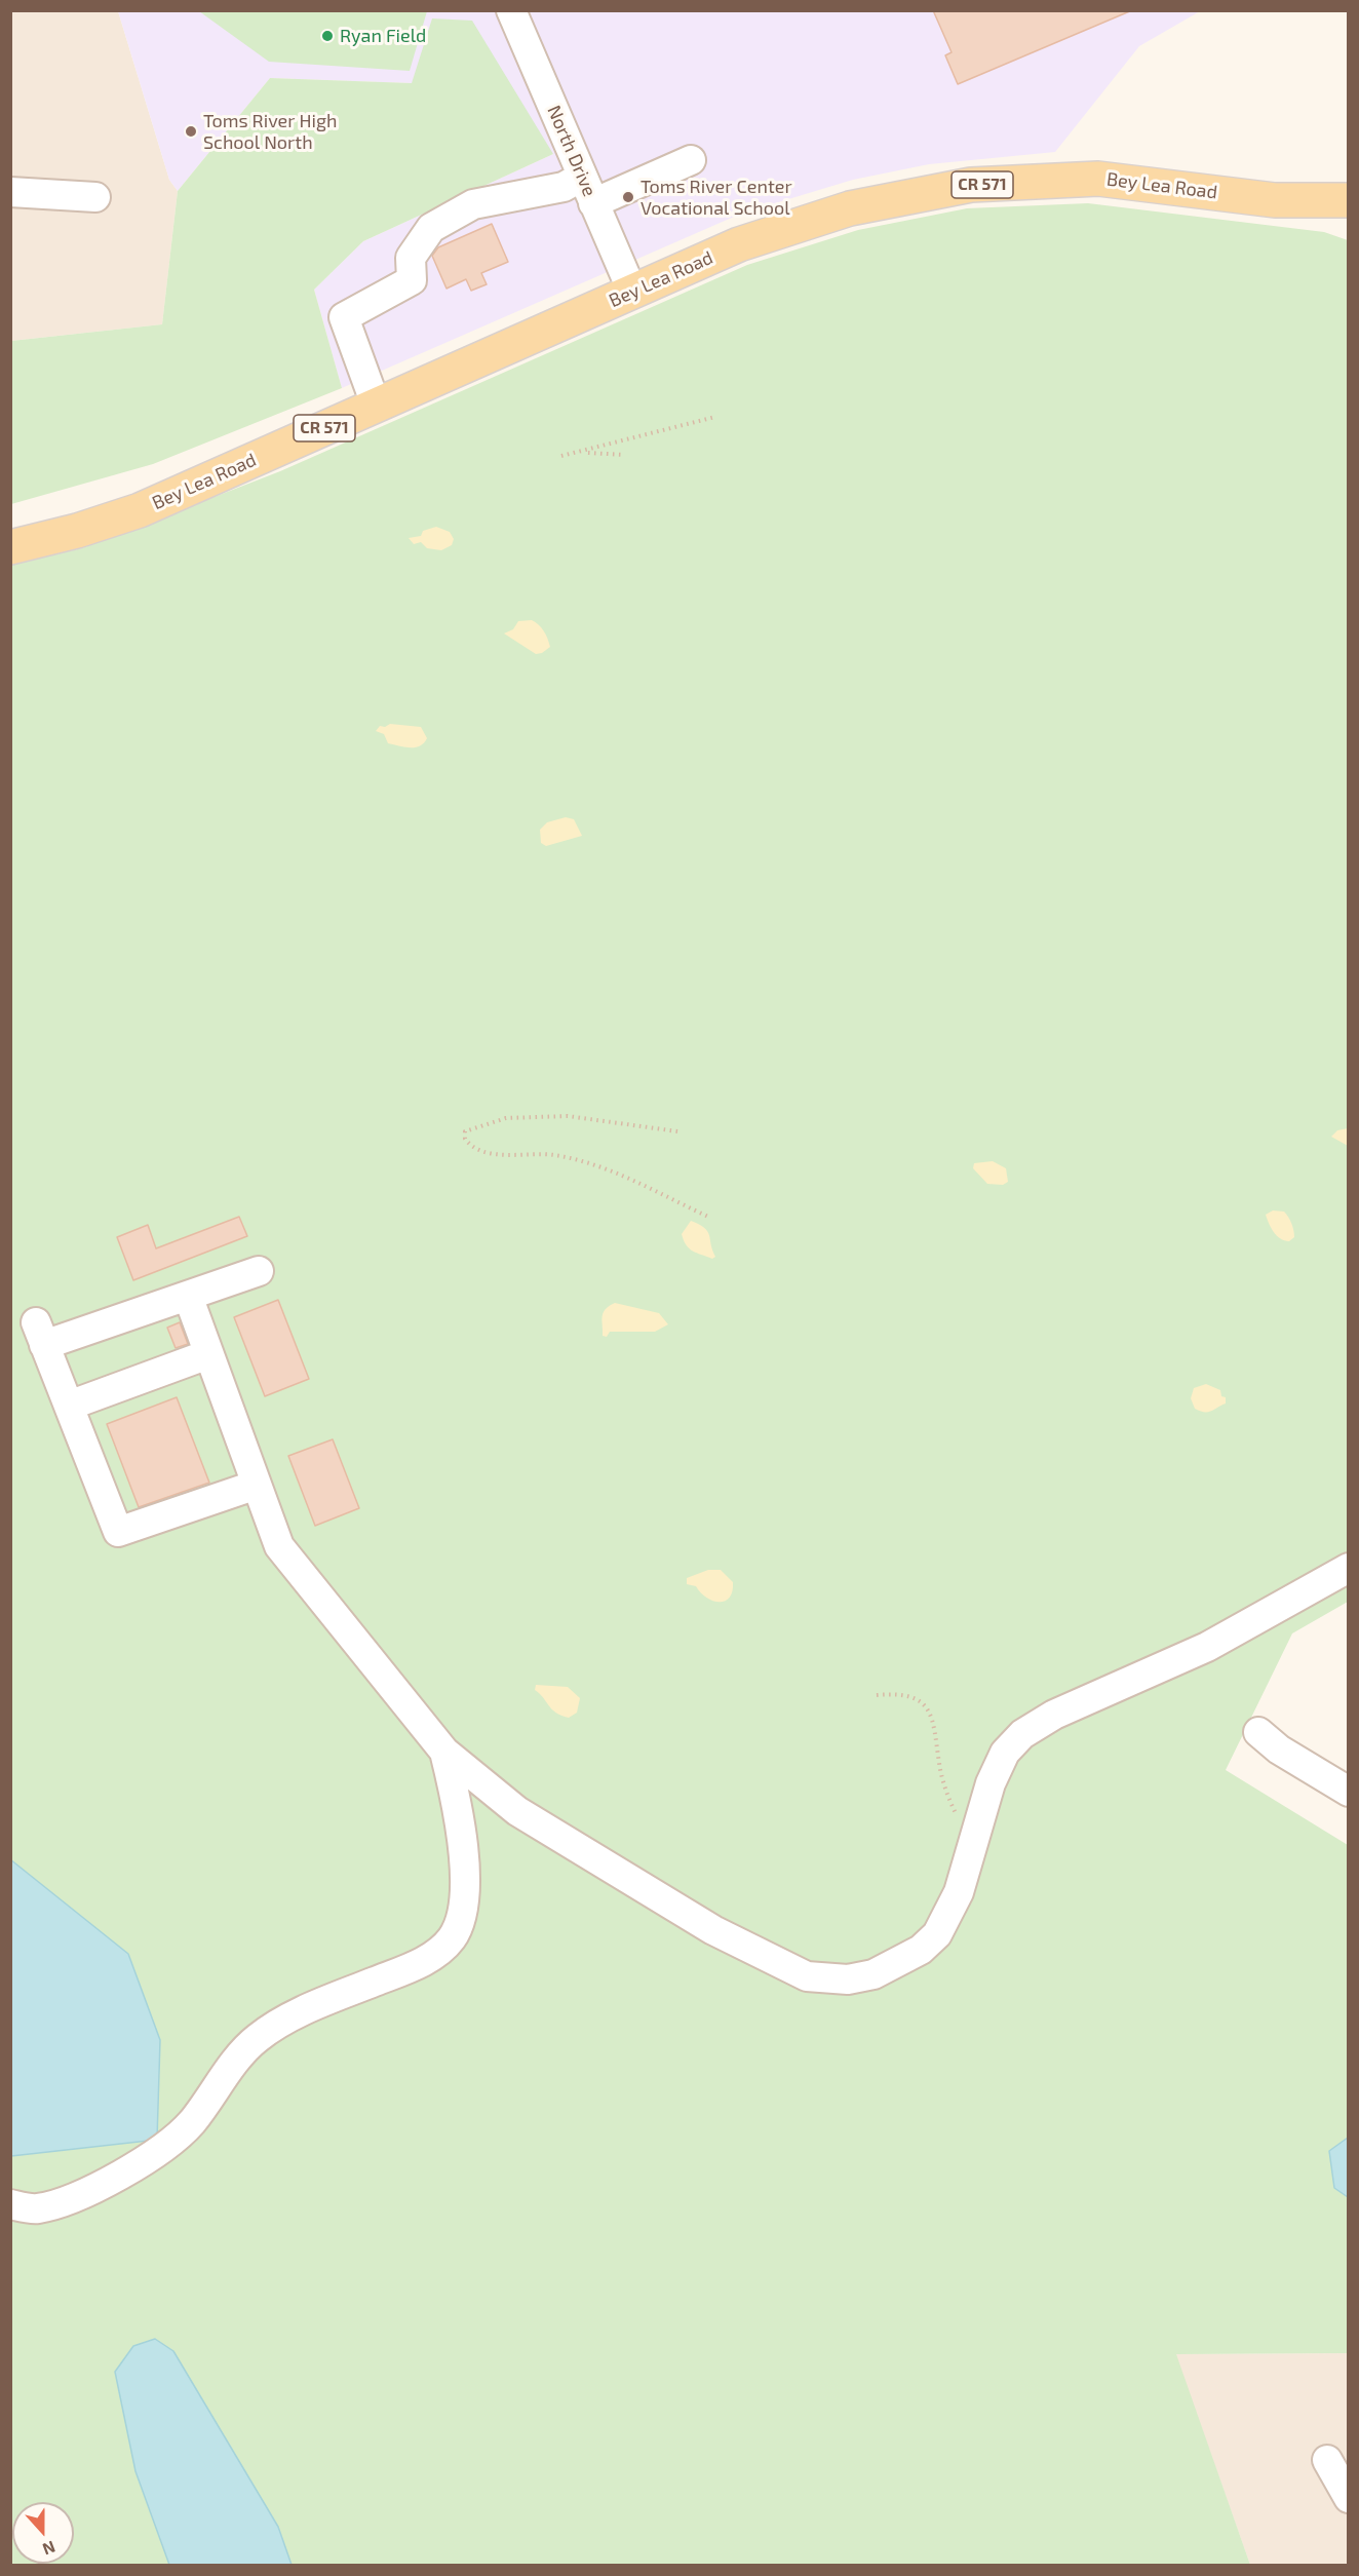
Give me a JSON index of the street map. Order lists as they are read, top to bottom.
{
  "streets": {
    "main road": ["CR 571", "Bey Lea Road"],
    "street": ["North Drive"]
  },
  "crossings": [
    ["North Drive", "Bey Lea Road"]
  ],
  "places": ["Ryan Field", "Toms River High School North", "Toms River Center Vocational School"],
  "north": "bottom"
}
